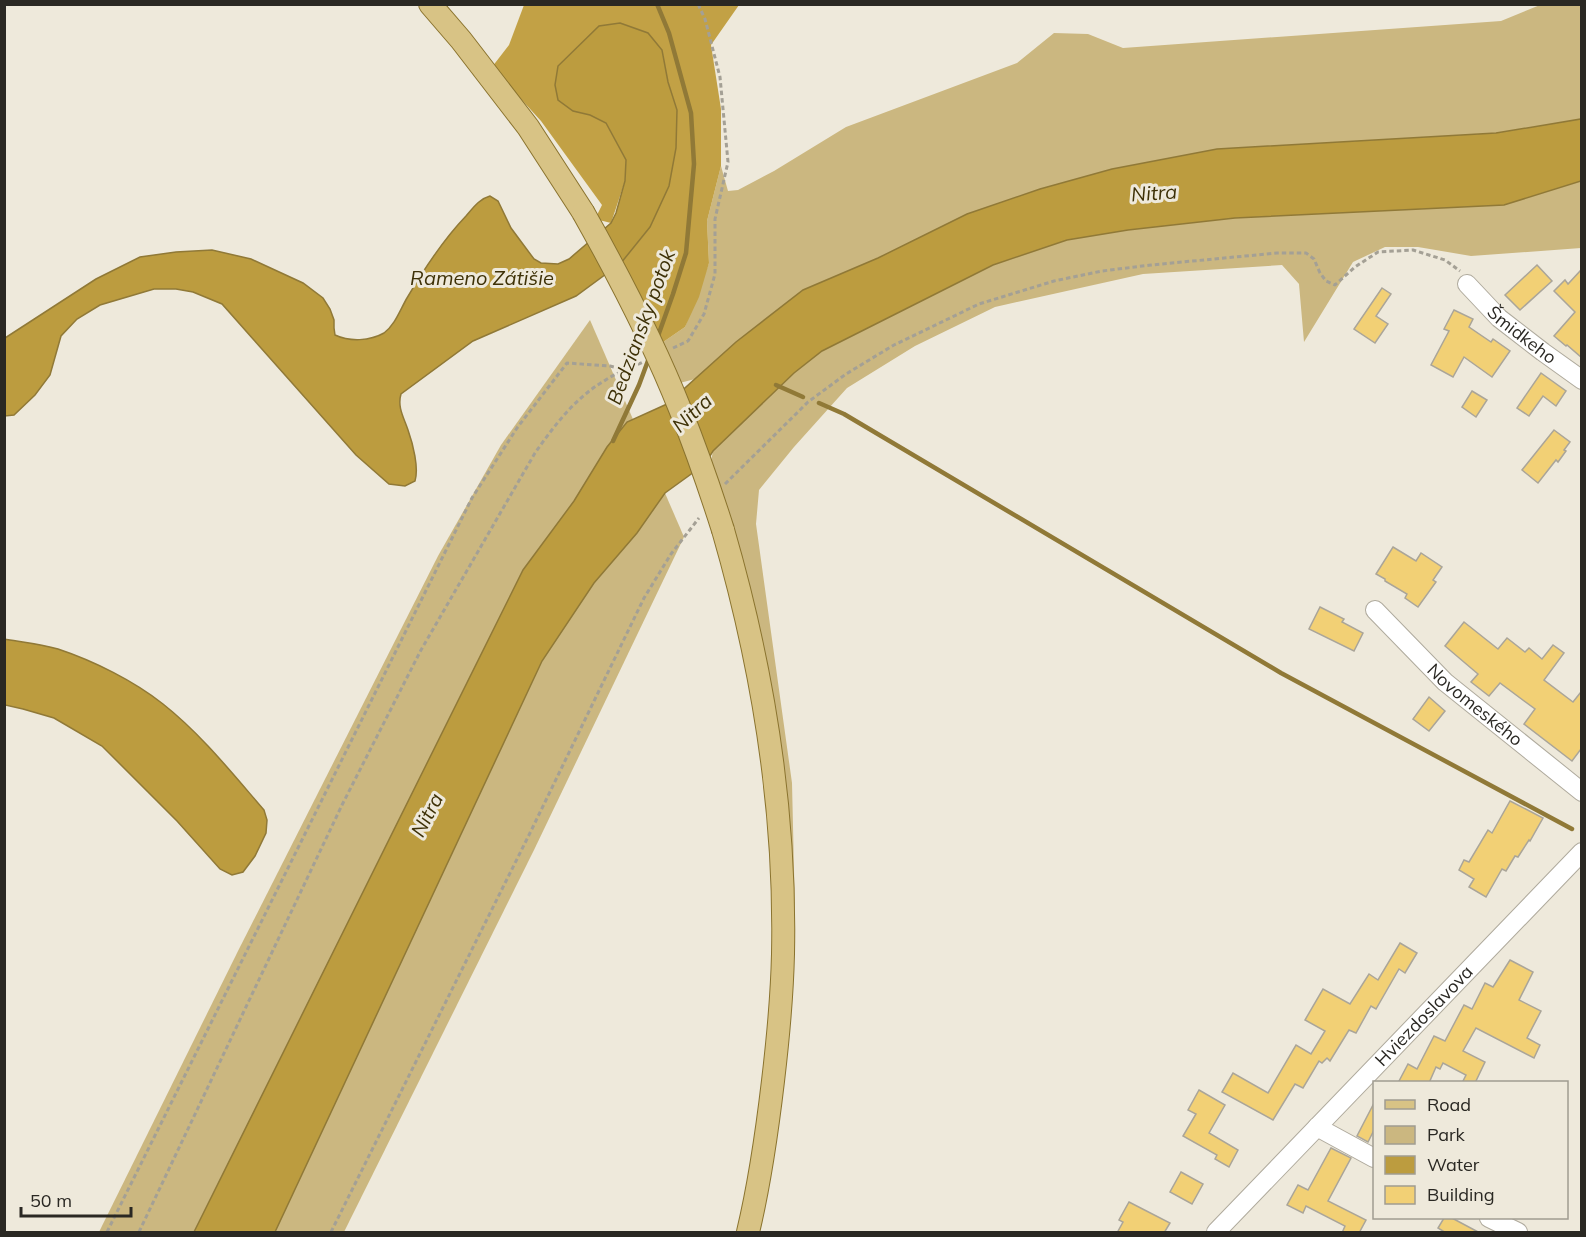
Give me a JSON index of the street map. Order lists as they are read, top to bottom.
{
  "streets": {
    "street": ["Šmidkeho", "Novomeského", "Hviezdoslavova"]
  },
  "water": ["Nitra", "Rameno Zátišie", "Bedziansky potok"],
  "legend": [
    "Road",
    "Park",
    "Water",
    "Building"
  ],
  "scale_bar": "50 m"
}
